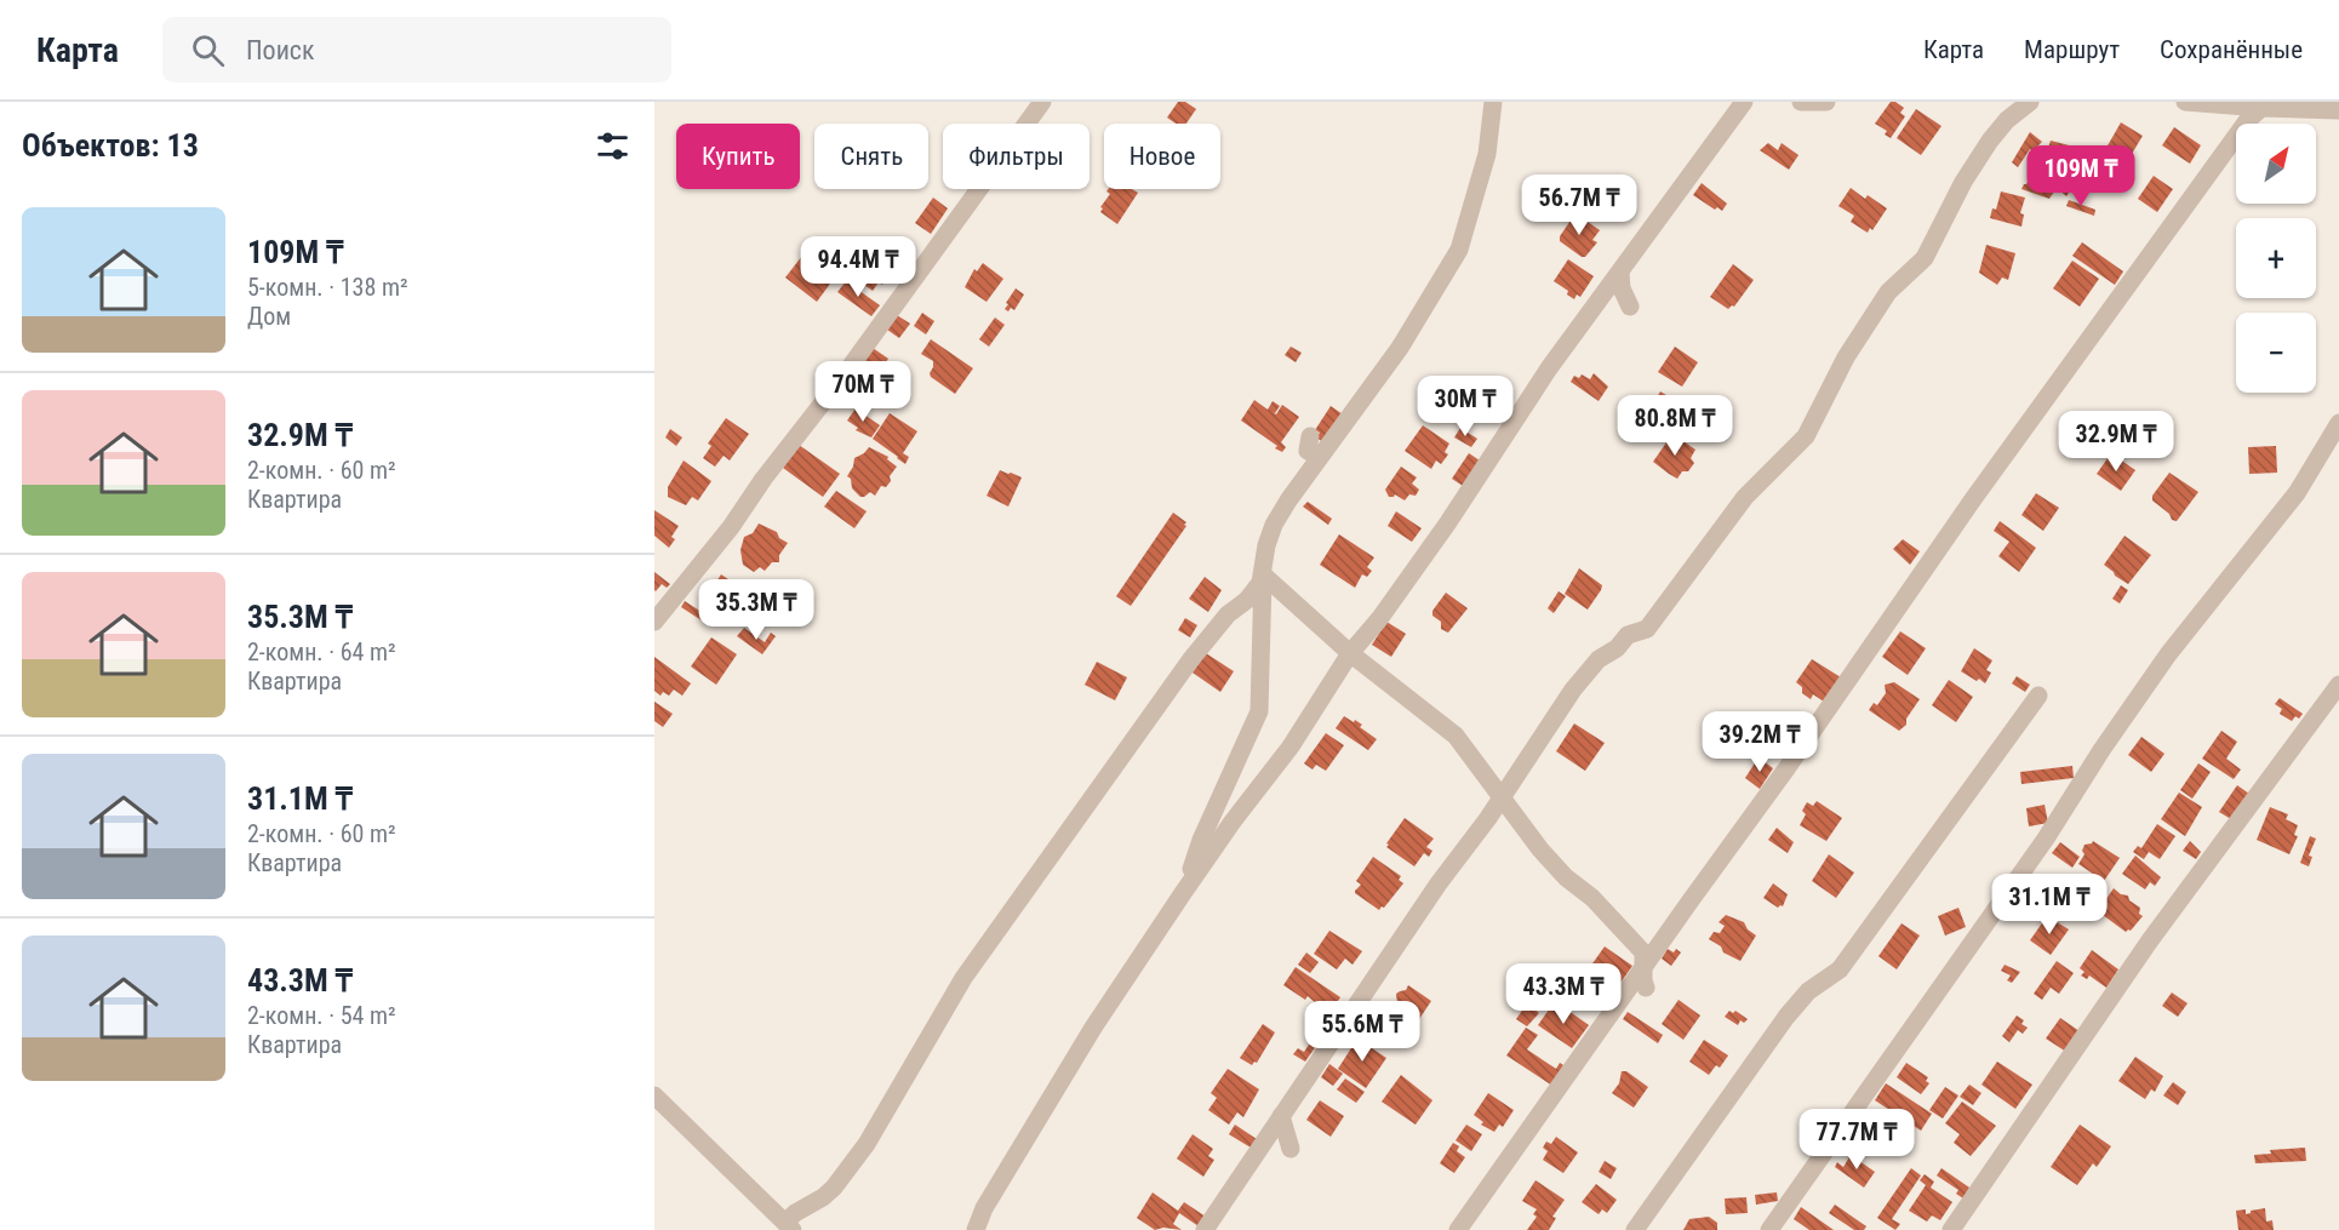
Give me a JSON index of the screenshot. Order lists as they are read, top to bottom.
{
  "north": "top right",
  "page": {
    "header": "Карта",
    "search": "Поиск",
    "nav": ["Карта", "Маршрут", "Сохранённые"],
    "heading": "Объектов: 13",
    "map_buttons": ["+", "−"],
    "chip": [
      "Купить",
      "Снять",
      "Фильтры",
      "Новое"
    ],
    "price": [
      "109M ₸",
      "56.7M ₸",
      "94.4M ₸",
      "70M ₸",
      "30M ₸",
      "80.8M ₸",
      "32.9M ₸",
      "35.3M ₸",
      "39.2M ₸",
      "31.1M ₸",
      "43.3M ₸",
      "55.6M ₸",
      "77.7M ₸"
    ],
    "list": [
      {
        "name": "109M ₸",
        "note": "5-комн. · 138 m² · Дом"
      },
      {
        "name": "32.9M ₸",
        "note": "2-комн. · 60 m² · Квартира"
      },
      {
        "name": "35.3M ₸",
        "note": "2-комн. · 64 m² · Квартира"
      },
      {
        "name": "31.1M ₸",
        "note": "2-комн. · 60 m² · Квартира"
      },
      {
        "name": "43.3M ₸",
        "note": "2-комн. · 54 m² · Квартира"
      }
    ]
  }
}
